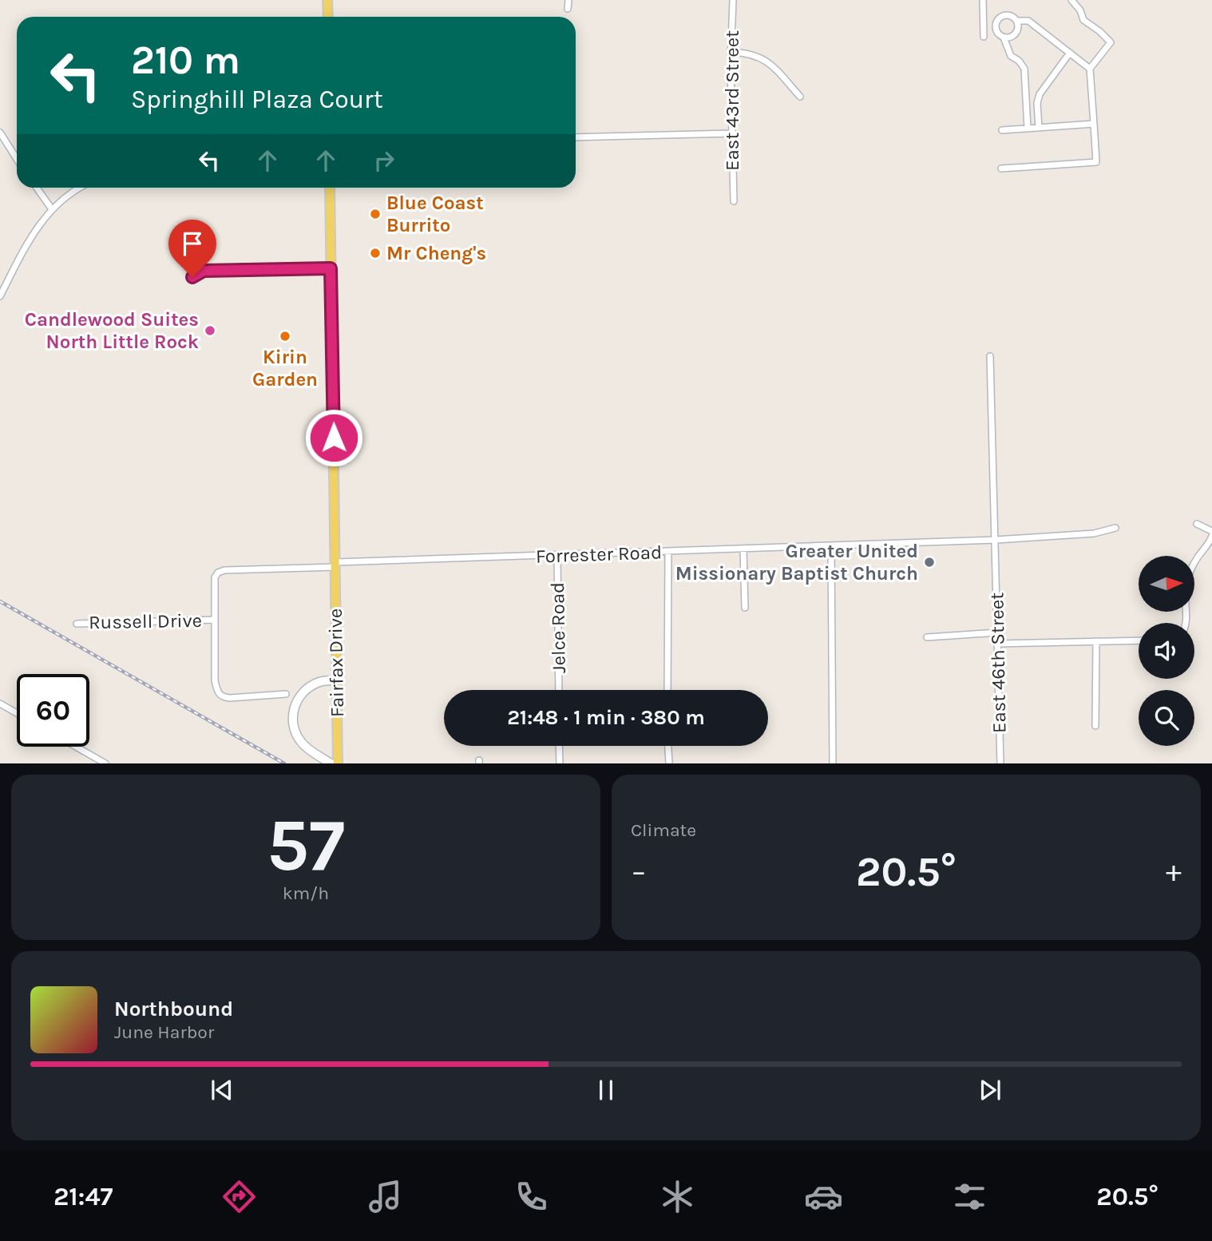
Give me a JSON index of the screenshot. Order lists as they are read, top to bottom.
{
  "streets": {
    "main road": ["Fairfax Drive"],
    "street": [
      "East 43rd Street",
      "Forrester Road",
      "Russell Drive",
      "Jelce Road",
      "East 46th Street"
    ]
  },
  "crossings": [
    ["Forrester Road", "Russell Drive"],
    ["Forrester Road", "Jelce Road"],
    ["Forrester Road", "Fairfax Drive"],
    ["Forrester Road", "East 46th Street"]
  ],
  "places": [
    "Blue Coast Burrito",
    "Mr Cheng's",
    "Candlewood Suites North Little Rock",
    "Kirin Garden",
    "Greater United Missionary Baptist Church"
  ],
  "north": "right",
  "page": {
    "turn": ["210 m", "Springhill Plaza Court"],
    "limit": "60",
    "trip": "21:48 · 1 min · 380 m",
    "tile": [
      ["57", "km/h"],
      "Climate"
    ],
    "heat": ["−", "20.5°", "+"],
    "song": ["Northbound", "June Harbor"],
    "tabs": ["21:47", "20.5°"]
  }
}
